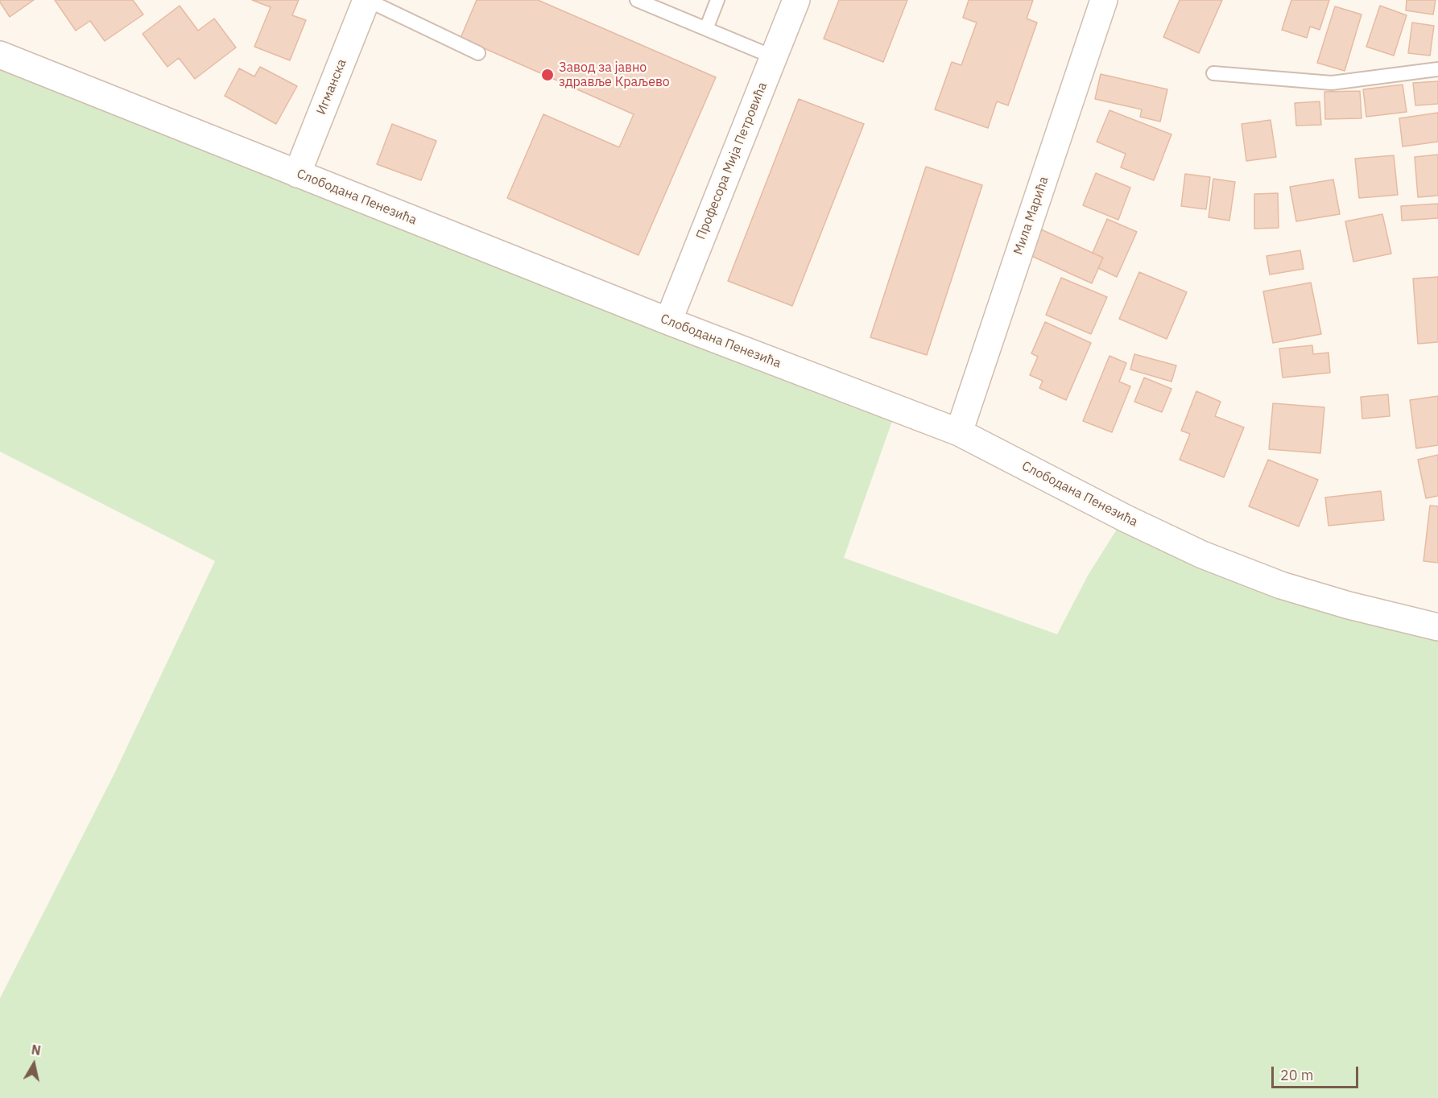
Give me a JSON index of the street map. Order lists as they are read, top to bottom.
{
  "streets": {
    "street": [
      "Игманска",
      "Професора Мија Петровића",
      "Слободана Пенезића",
      "Мила Марића"
    ]
  },
  "crossings": [
    ["Игманска", "Слободана Пенезића"],
    ["Професора Мија Петровића", "Слободана Пенезића"],
    ["Слободана Пенезића", "Мила Марића"]
  ],
  "places": ["Завод за јавно здравље Краљево"],
  "scale_bar": "20 m",
  "north": "top"
}
